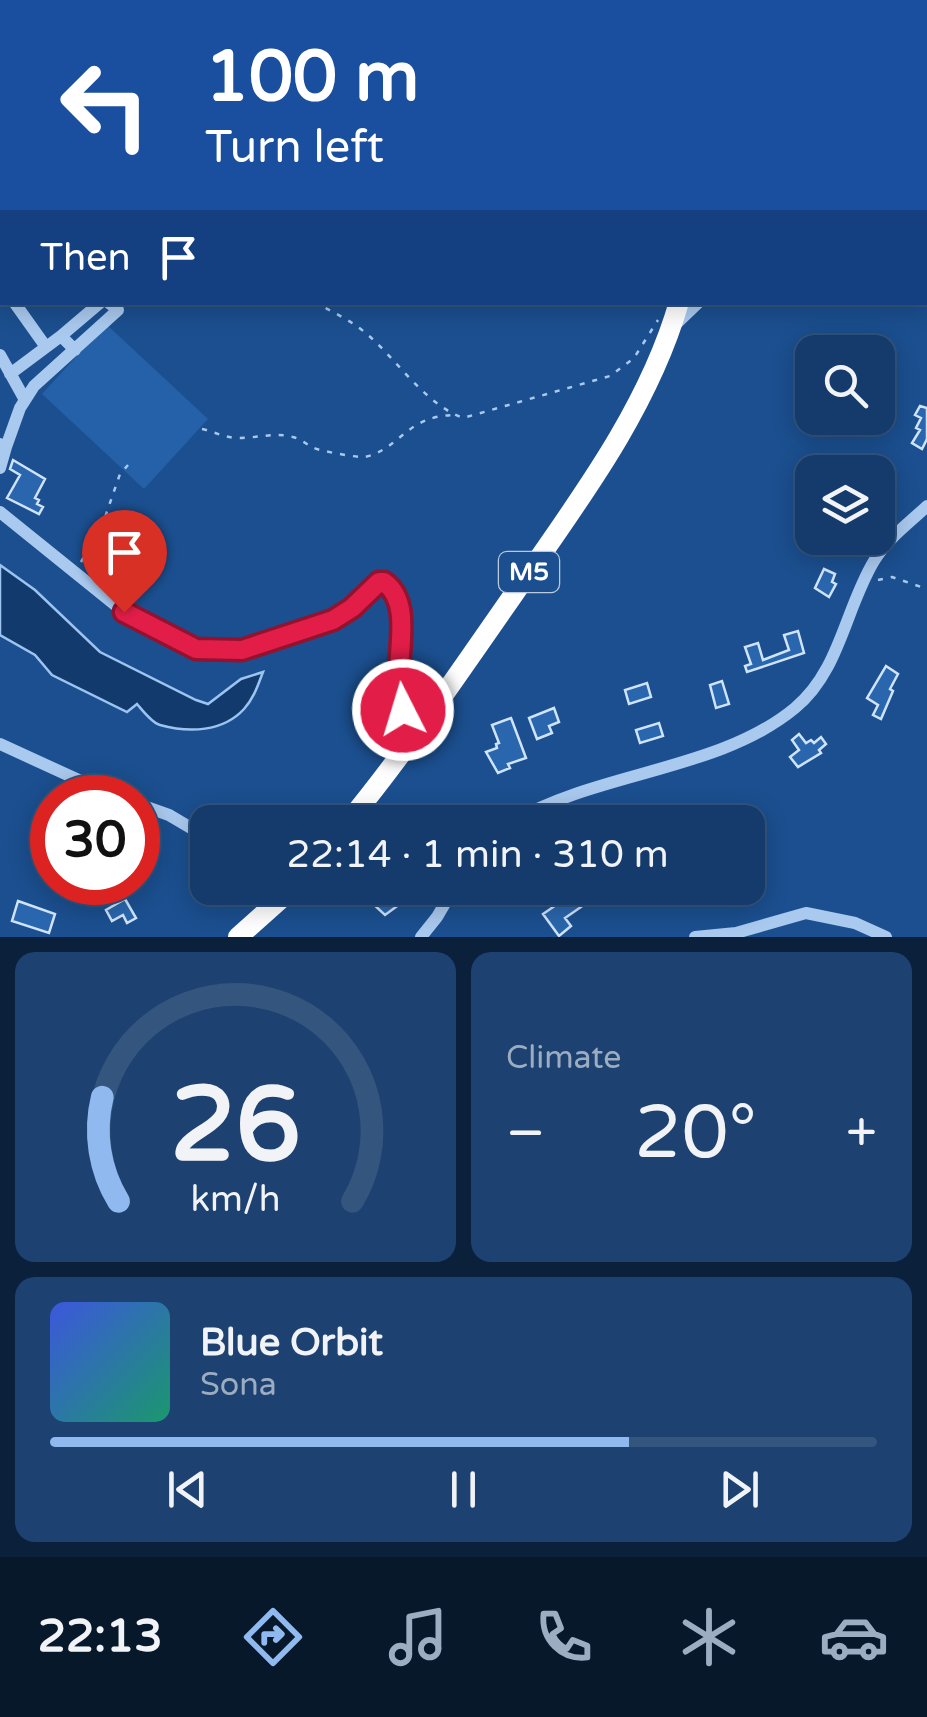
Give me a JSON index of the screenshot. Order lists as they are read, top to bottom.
{
  "streets": {
    "highway": ["M5"]
  },
  "page": {
    "turn": ["100 m", "Turn left"],
    "then": "Then",
    "limit": "30",
    "trip": "22:14 · 1 min · 310 m",
    "tile": "Climate",
    "heat": ["−", "20°", "+"],
    "song": ["Blue Orbit", "Sona"],
    "tabs": "22:13",
    "gauge": ["26", "km/h"]
  }
}
